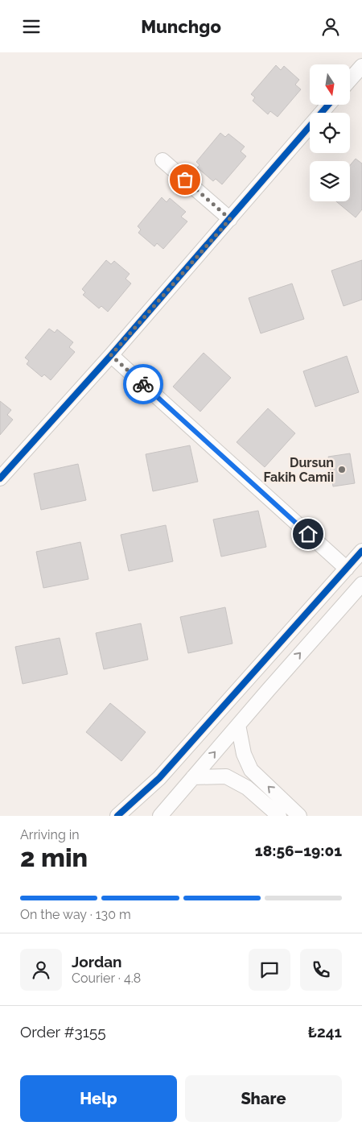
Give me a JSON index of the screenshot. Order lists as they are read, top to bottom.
{
  "places": ["Dursun Fakih Camii"],
  "north": "bottom",
  "page": {
    "header": "Munchgo",
    "heading": ["2 min", "Arriving in", "18:56–19:01"],
    "panel": [
      "Jordan",
      "Courier · 4.8",
      "Order #3155",
      "₺241"
    ],
    "bar": "On the way · 130 m",
    "buttons": ["Help", "Share"]
  }
}
